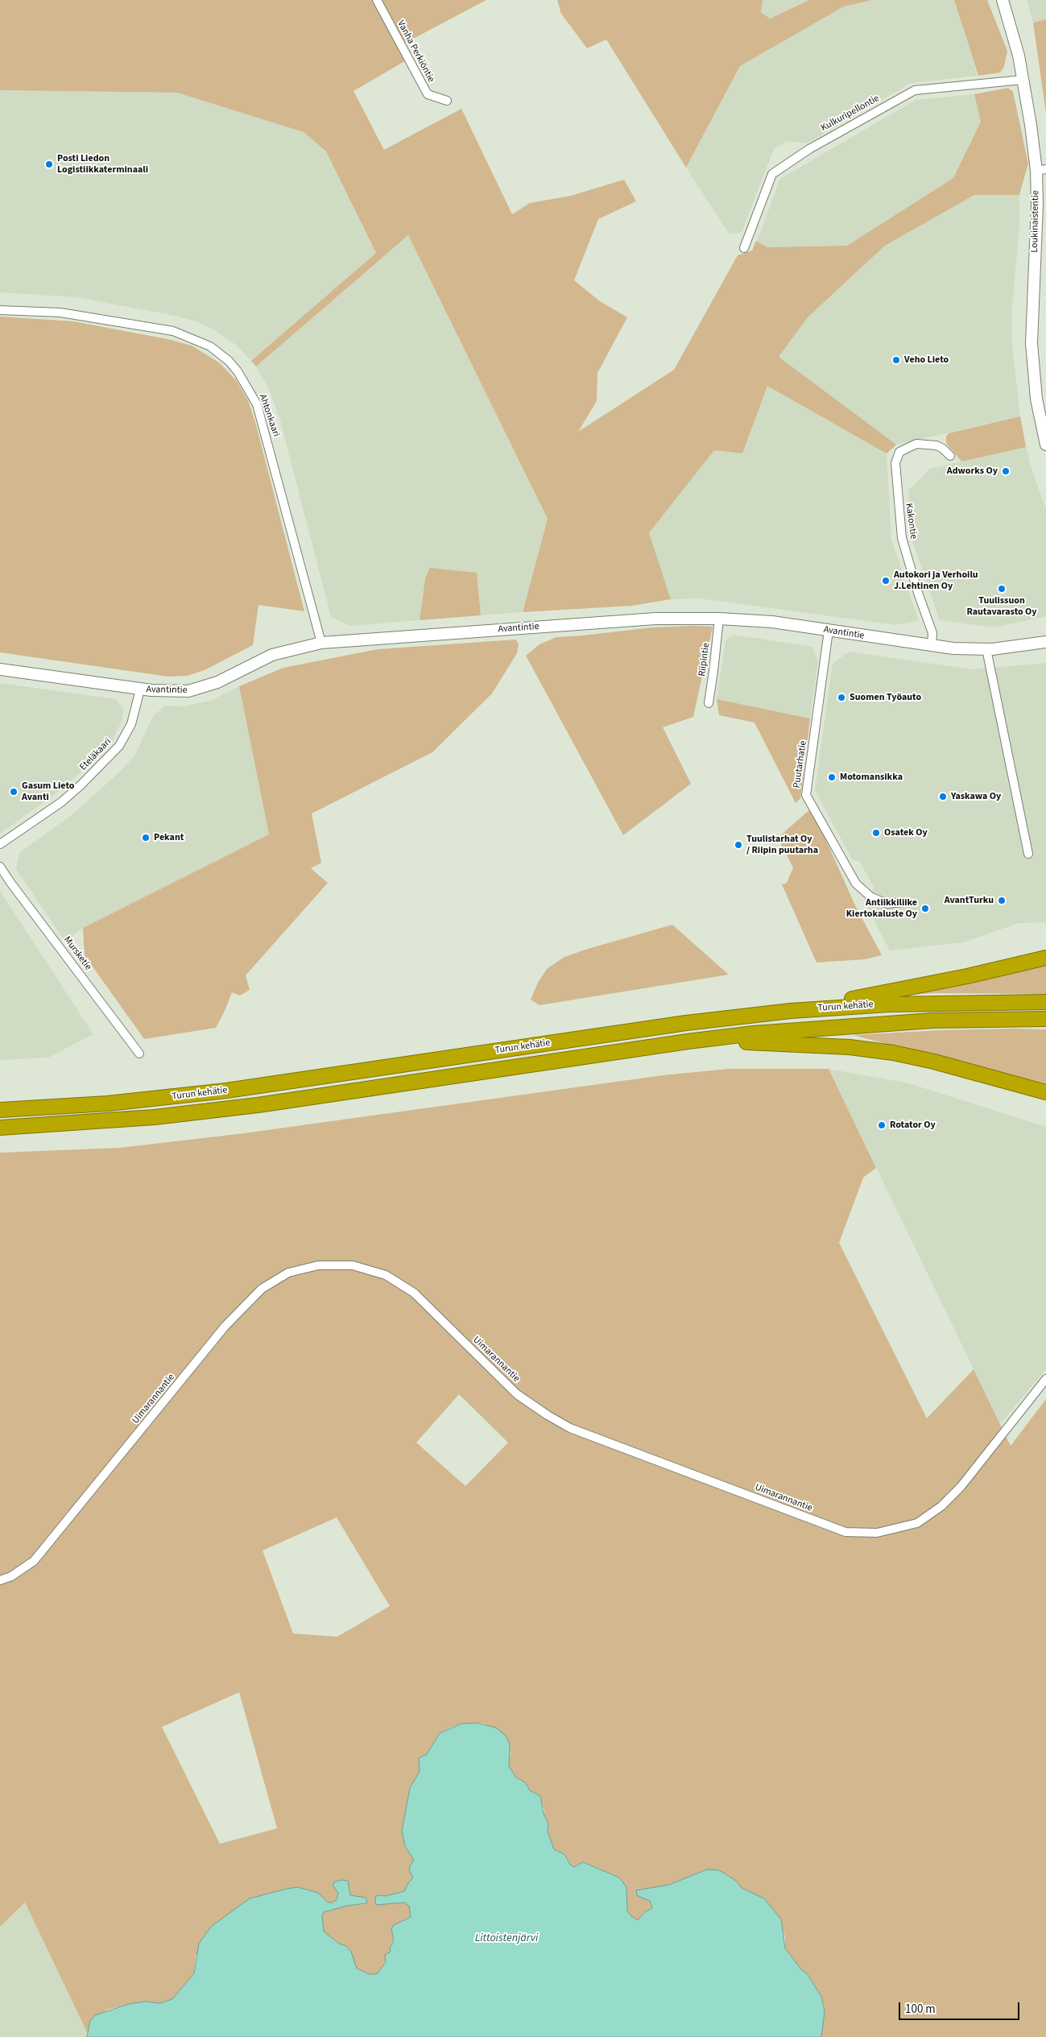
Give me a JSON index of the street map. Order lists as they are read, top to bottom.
{
  "streets": {
    "highway": ["Turun kehätie"],
    "street": [
      "Vanha Perkiöntie",
      "Kulkuripellontie",
      "Loukinaistentie",
      "Ahtonkaari",
      "Kakontie",
      "Avantintie",
      "Riipintie",
      "Eteläkaari",
      "Puutarhatie",
      "Mursketie",
      "Uimarannantie"
    ]
  },
  "crossings": [
    ["Kulkuripellontie", "Loukinaistentie"],
    ["Ahtonkaari", "Avantintie"],
    ["Kakontie", "Avantintie"],
    ["Avantintie", "Riipintie"],
    ["Avantintie", "Eteläkaari"],
    ["Avantintie", "Puutarhatie"]
  ],
  "water": ["Littoistenjärvi"],
  "places": [
    "Posti Liedon Logistiikkaterminaali",
    "Veho Lieto",
    "Adworks Oy",
    "Autokori ja Verhoilu J.Lehtinen Oy",
    "Tuulissuon Rautavarasto Oy",
    "Suomen Työauto",
    "Motomansikka",
    "Gasum Lieto Avanti",
    "Yaskawa Oy",
    "Osatek Oy",
    "Pekant",
    "Tuulistarhat Oy / Riipin puutarha",
    "AvantTurku",
    "Antiikkiliike Kiertokaluste Oy",
    "Rotator Oy"
  ],
  "scale_bar": "100 m"
}
